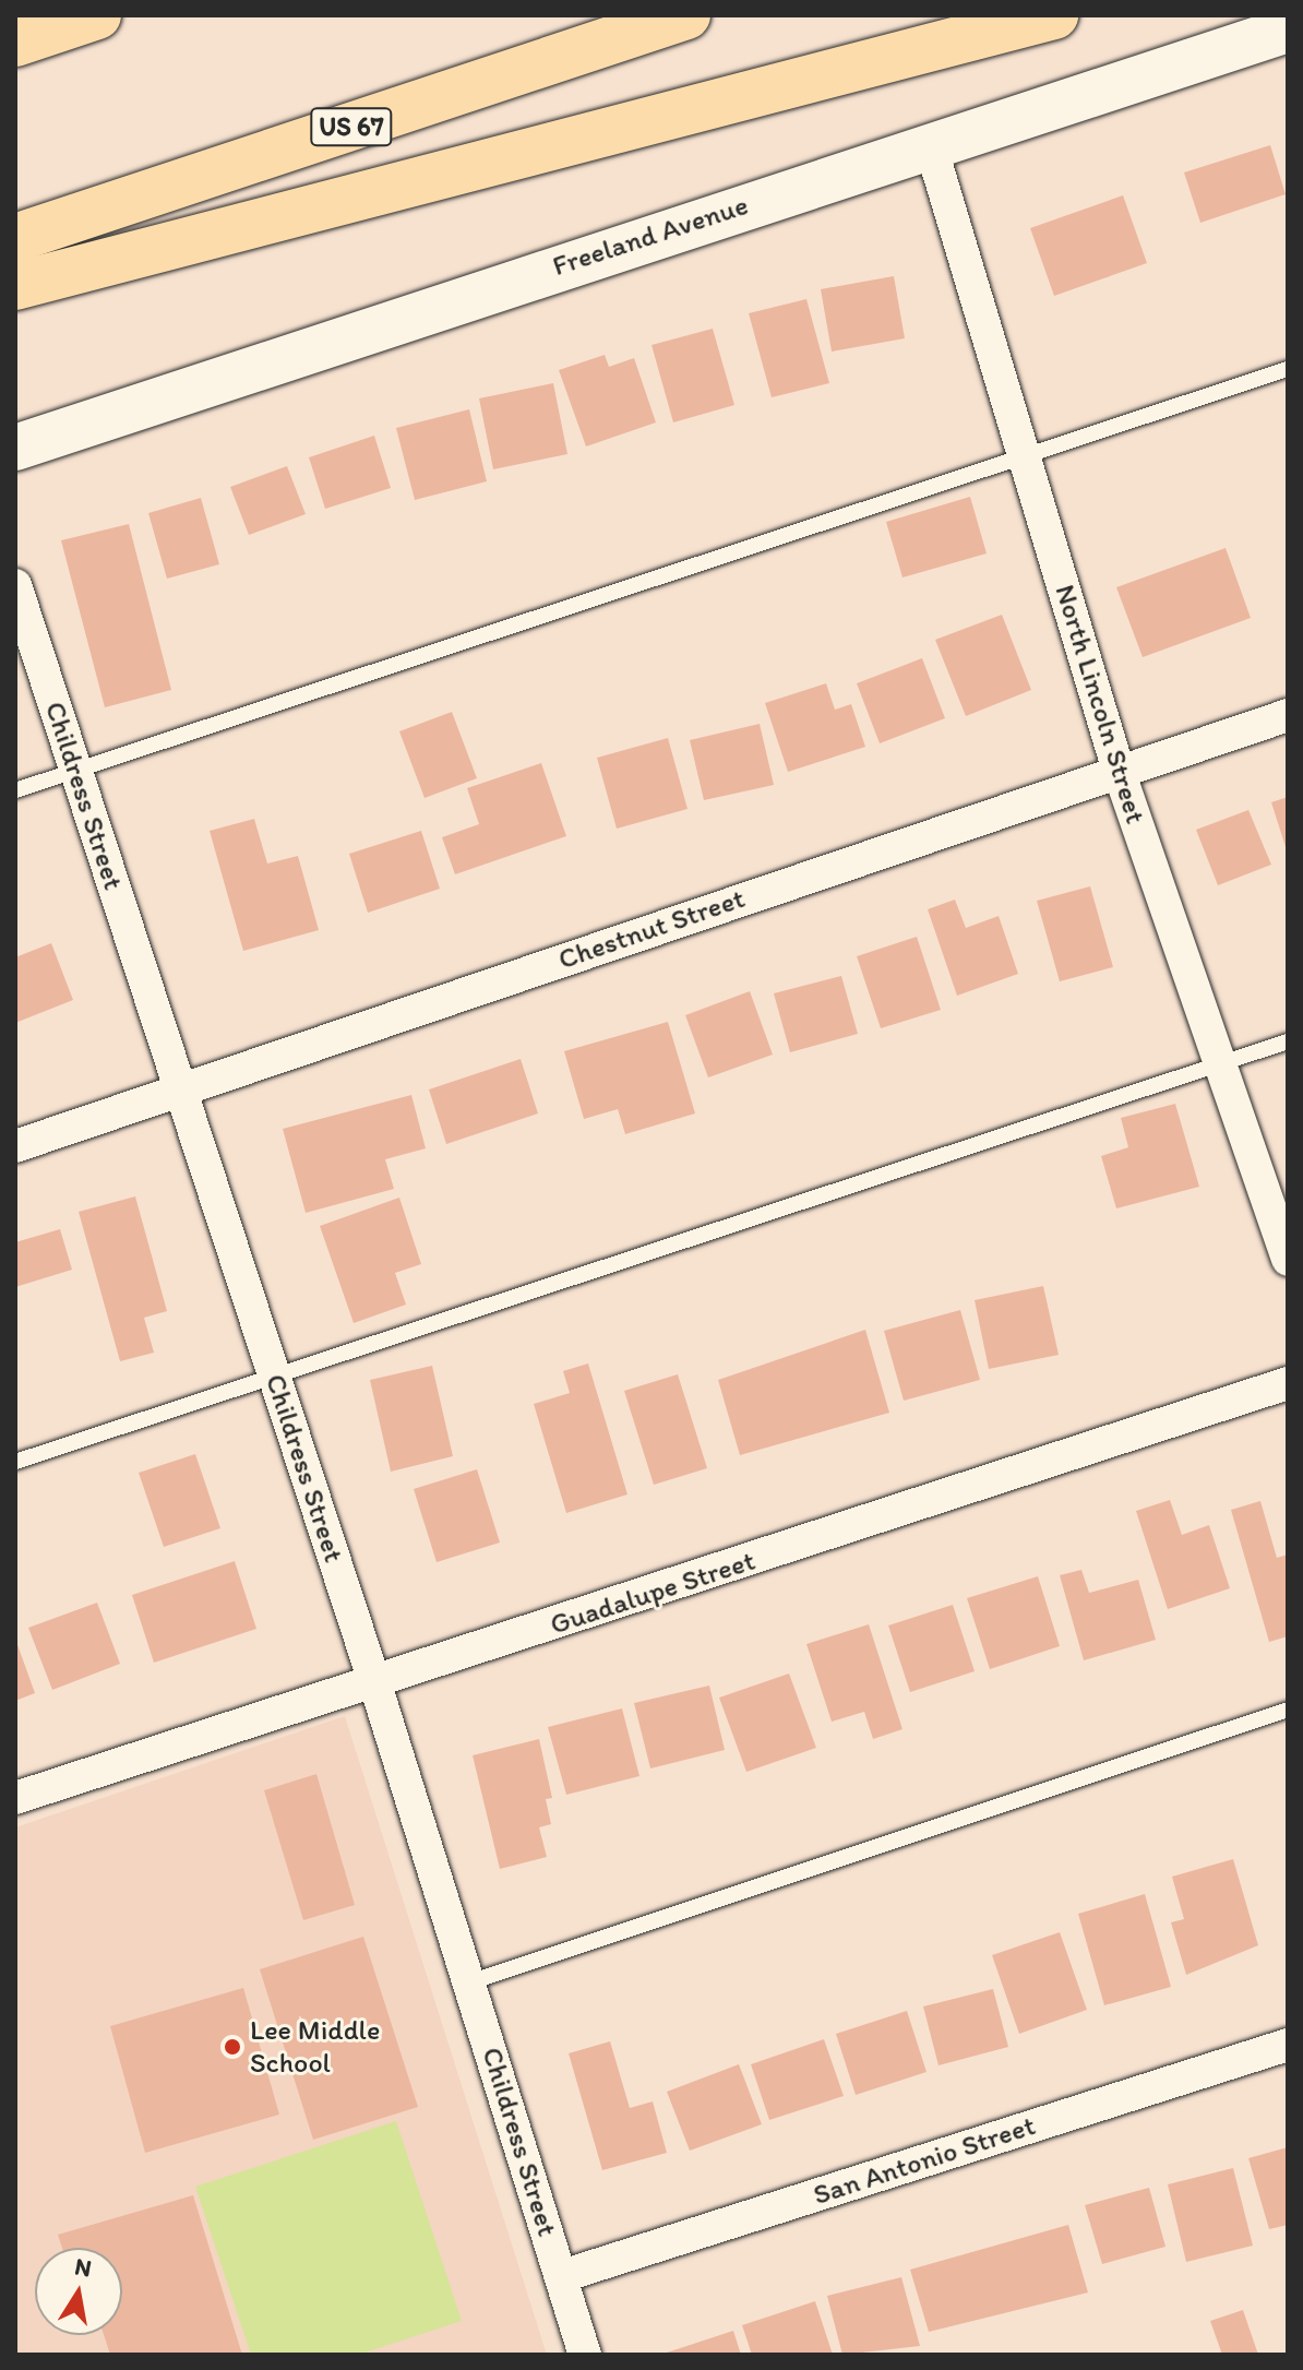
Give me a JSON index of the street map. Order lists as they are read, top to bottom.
{
  "streets": {
    "highway": ["US 67"],
    "main road": ["Freeland Avenue"],
    "street": [
      "North Lincoln Street",
      "Childress Street",
      "Chestnut Street",
      "Guadalupe Street",
      "San Antonio Street"
    ]
  },
  "crossings": [
    ["Freeland Avenue", "North Lincoln Street"],
    ["North Lincoln Street", "Chestnut Street"],
    ["Childress Street", "Chestnut Street"],
    ["Childress Street", "Guadalupe Street"],
    ["Childress Street", "San Antonio Street"]
  ],
  "places": ["Lee Middle School"],
  "north": "top"
}
